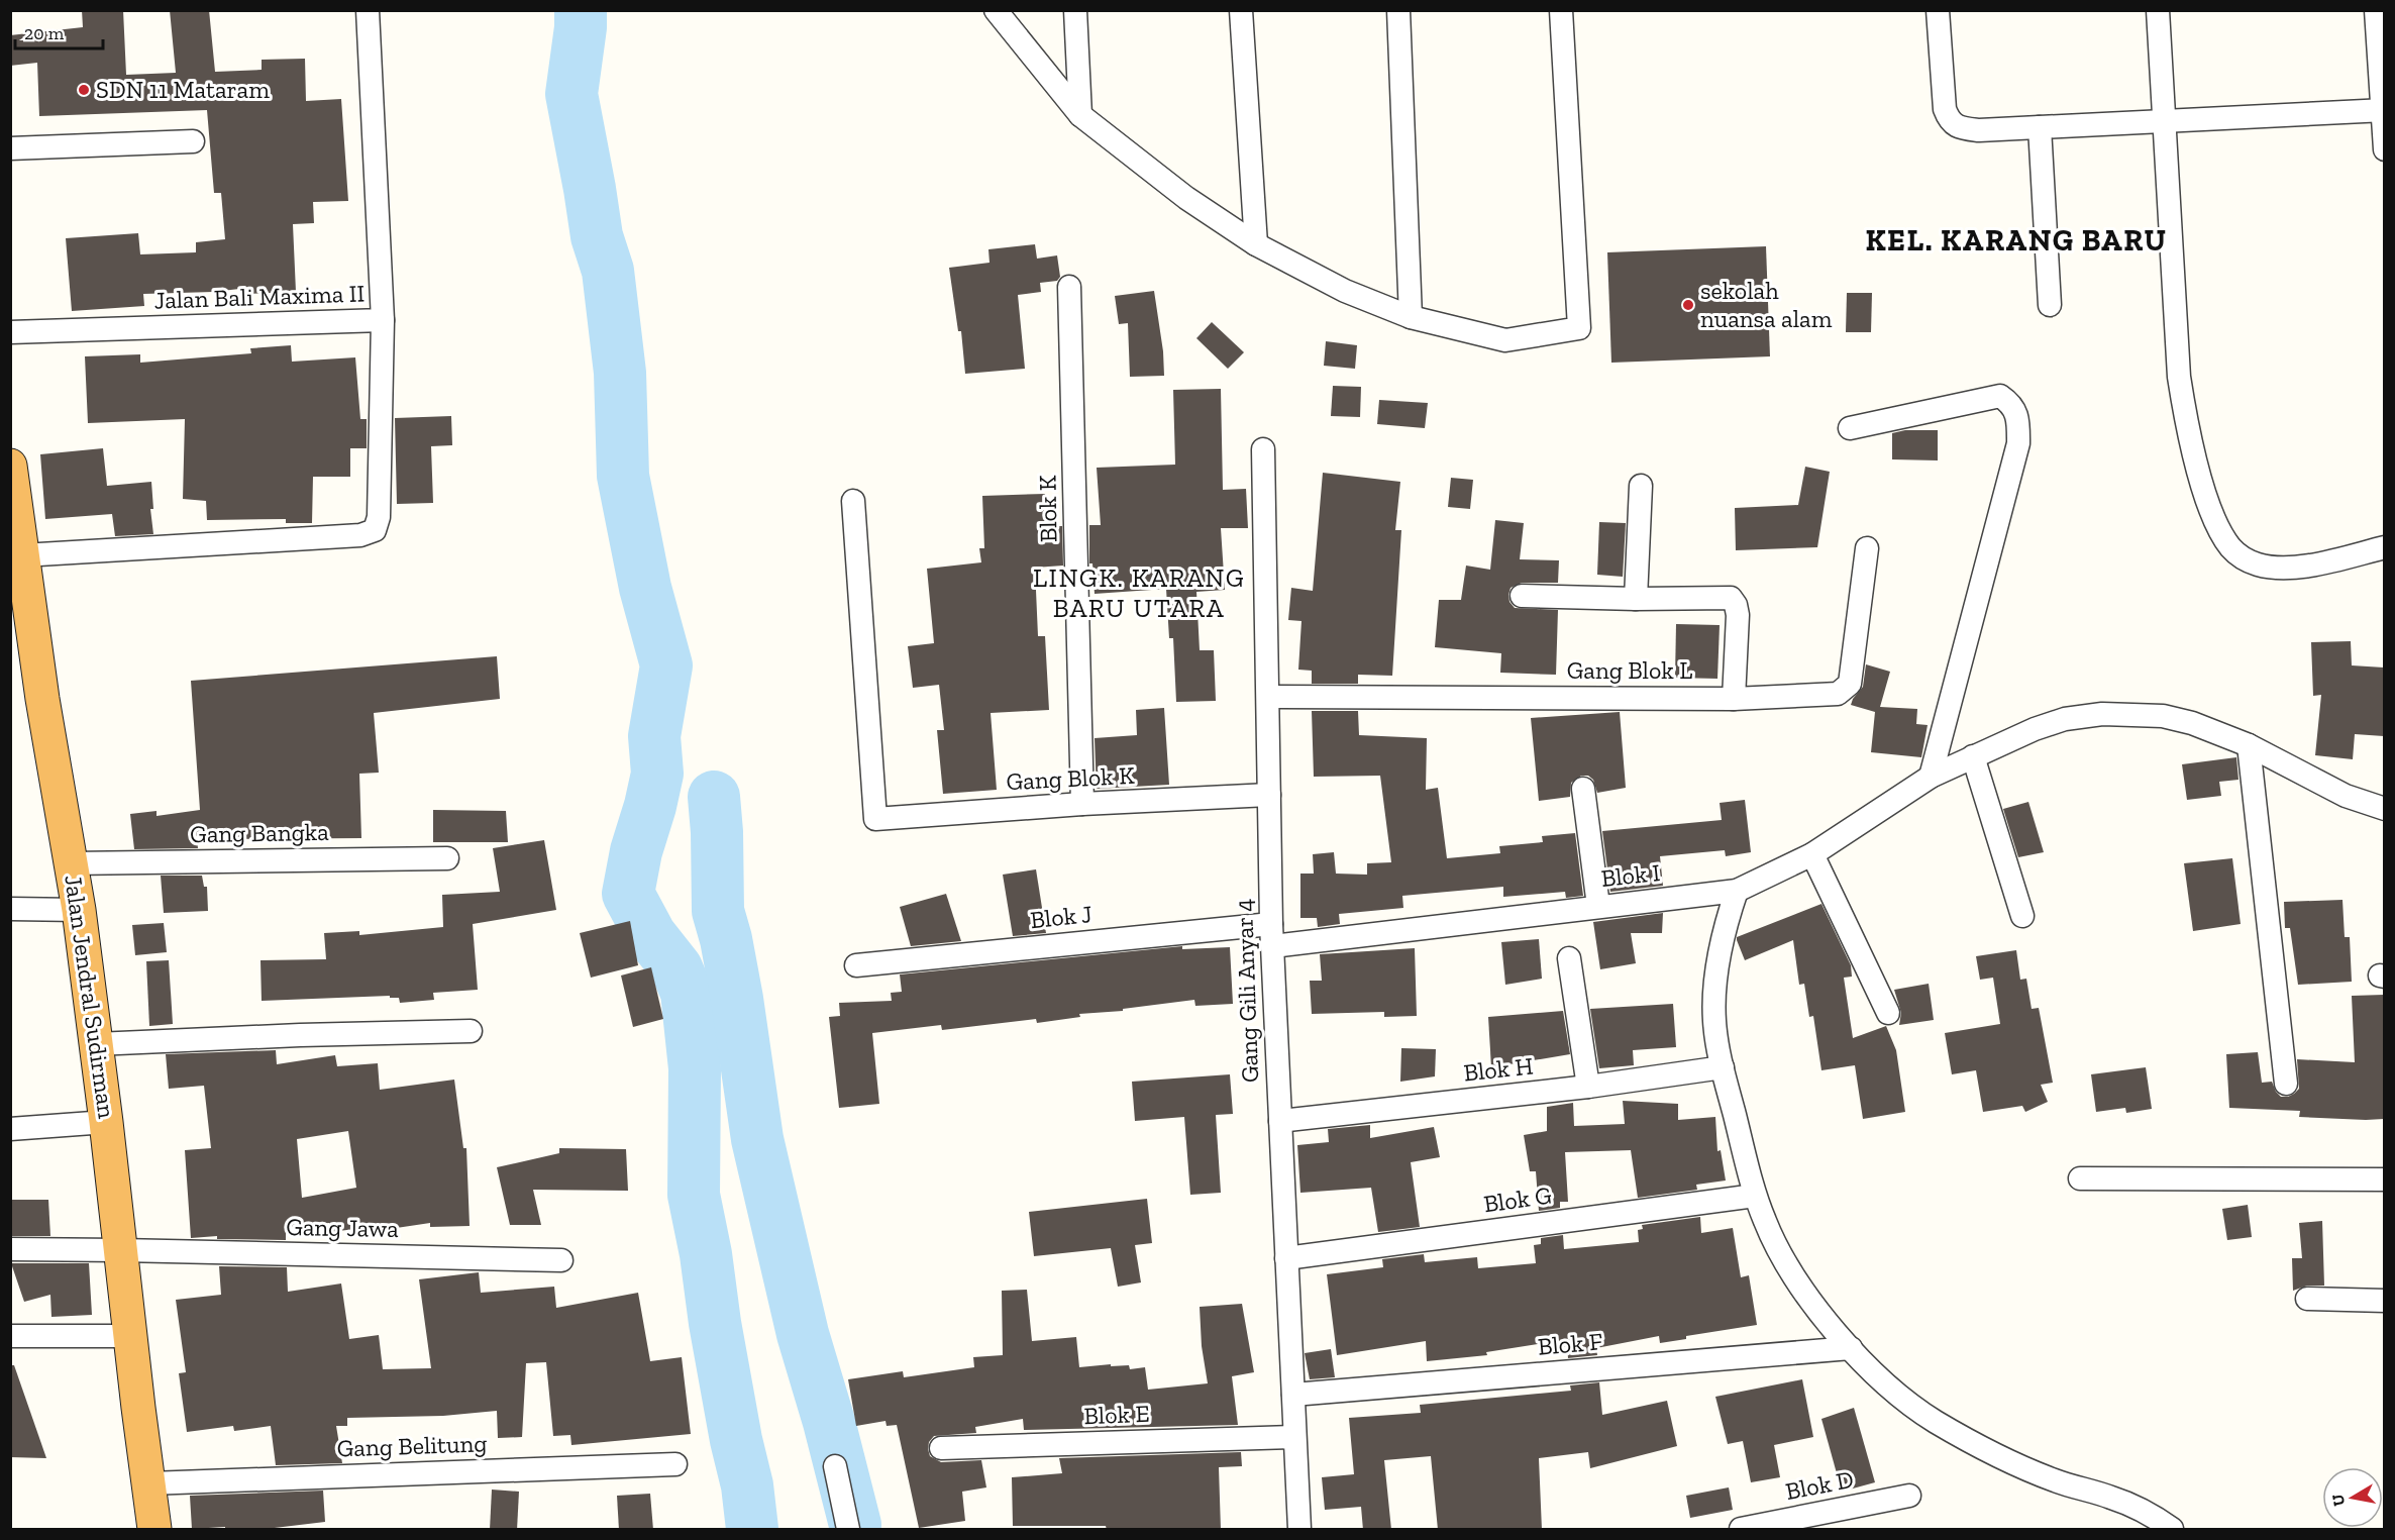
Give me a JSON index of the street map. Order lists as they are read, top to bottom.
{
  "streets": {
    "highway": ["Jalan Jendral Sudirman"],
    "street": [
      "Jalan Bali Maxima II",
      "Blok K",
      "Gang Blok L",
      "Gang Blok K",
      "Gang Bangka",
      "Blok I",
      "Blok J",
      "Gang Gili Anyar 4",
      "Blok H",
      "Blok G",
      "Gang Jawa",
      "Blok F",
      "Blok E",
      "Gang Belitung",
      "Blok D"
    ]
  },
  "crossings": [
    ["Blok K", "Gang Blok K"],
    ["Gang Blok L", "Gang Gili Anyar 4"],
    ["Gang Blok K", "Gang Gili Anyar 4"],
    ["Gang Bangka", "Jalan Jendral Sudirman"],
    ["Blok I", "Blok J"],
    ["Blok I", "Gang Gili Anyar 4"],
    ["Blok J", "Gang Gili Anyar 4"],
    ["Gang Gili Anyar 4", "Blok H"],
    ["Gang Gili Anyar 4", "Blok G"],
    ["Gang Gili Anyar 4", "Blok F"],
    ["Gang Gili Anyar 4", "Blok E"],
    ["Jalan Jendral Sudirman", "Gang Jawa"],
    ["Jalan Jendral Sudirman", "Gang Belitung"]
  ],
  "districts": ["KEL. KARANG BARU", "LINGK. KARANG BARU UTARA"],
  "places": ["SDN 11 Mataram", "sekolah nuansa alam"],
  "scale_bar": "20 m",
  "north": "left"
}
